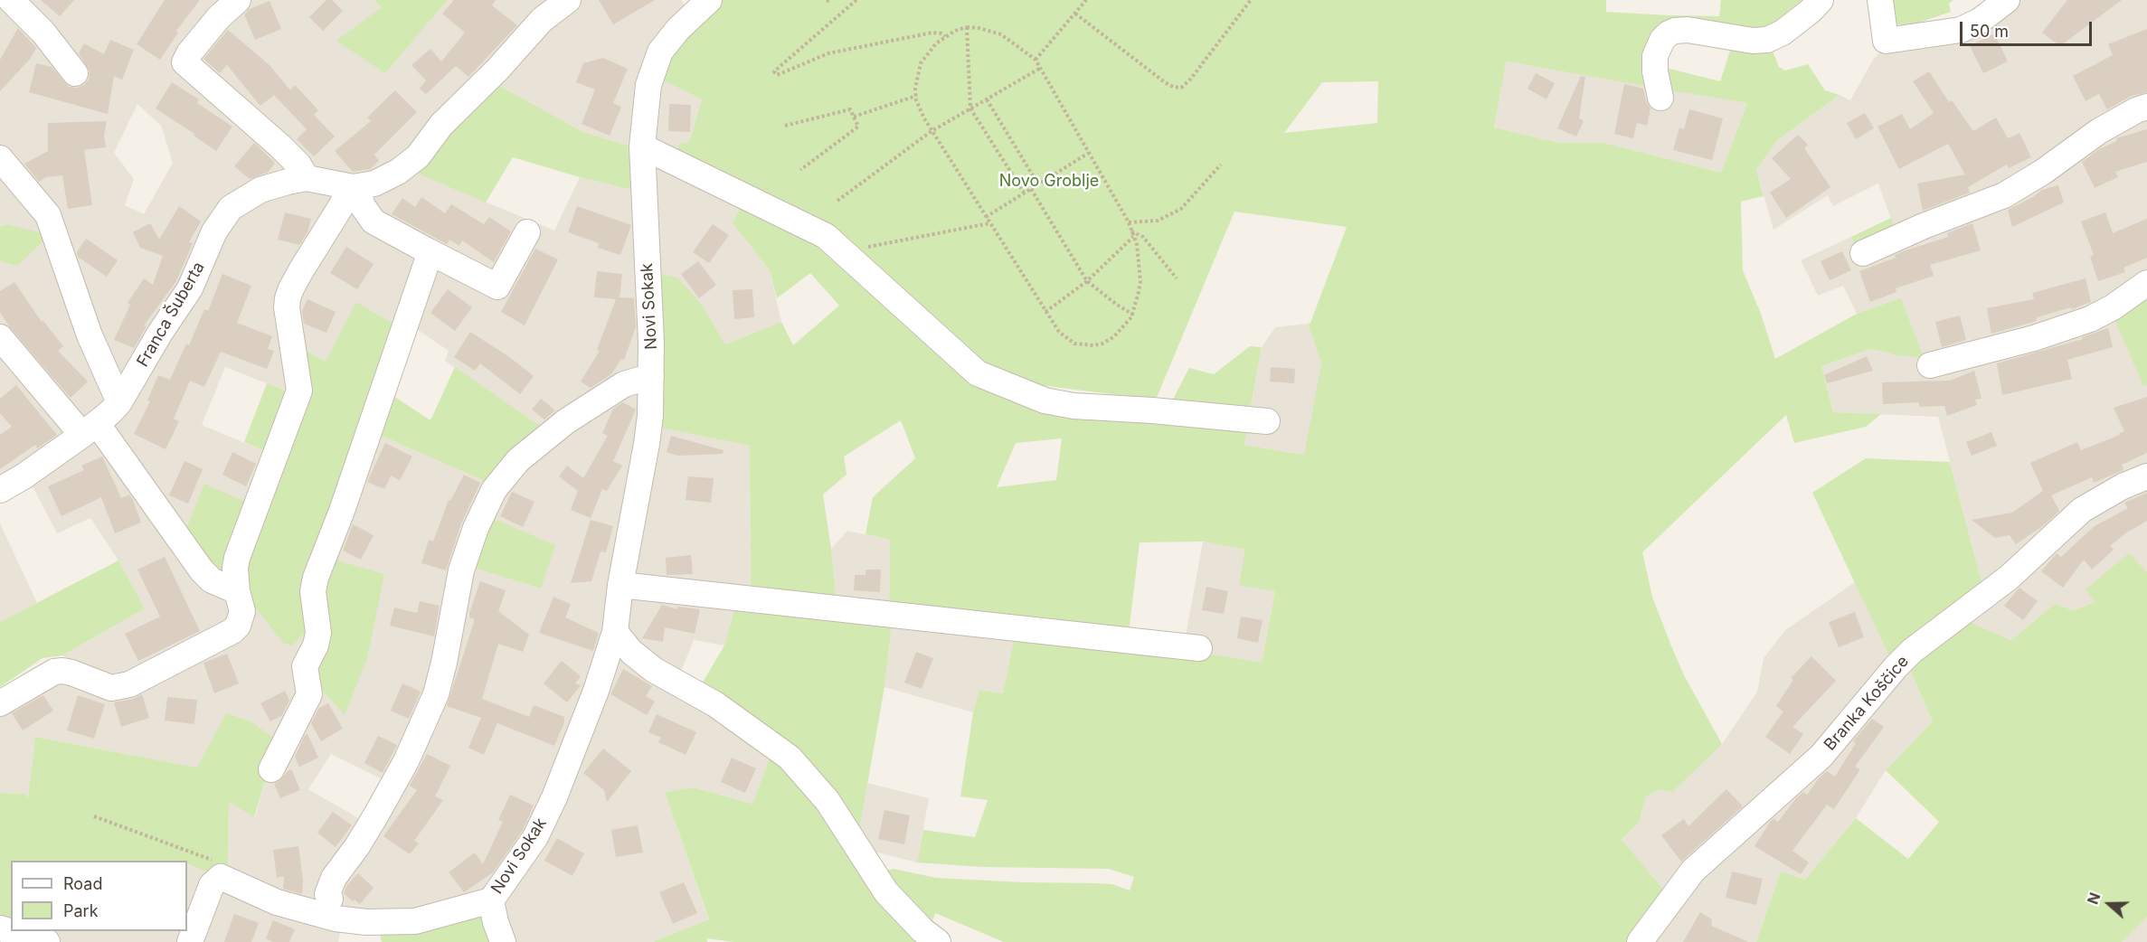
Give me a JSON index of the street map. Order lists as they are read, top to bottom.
{
  "streets": {
    "street": ["Novi Sokak", "Franca Šuberta", "Branka Koščice"]
  },
  "parks": ["Novo Groblje"],
  "legend": ["Road", "Park"],
  "scale_bar": "50 m",
  "north": "left"
}
